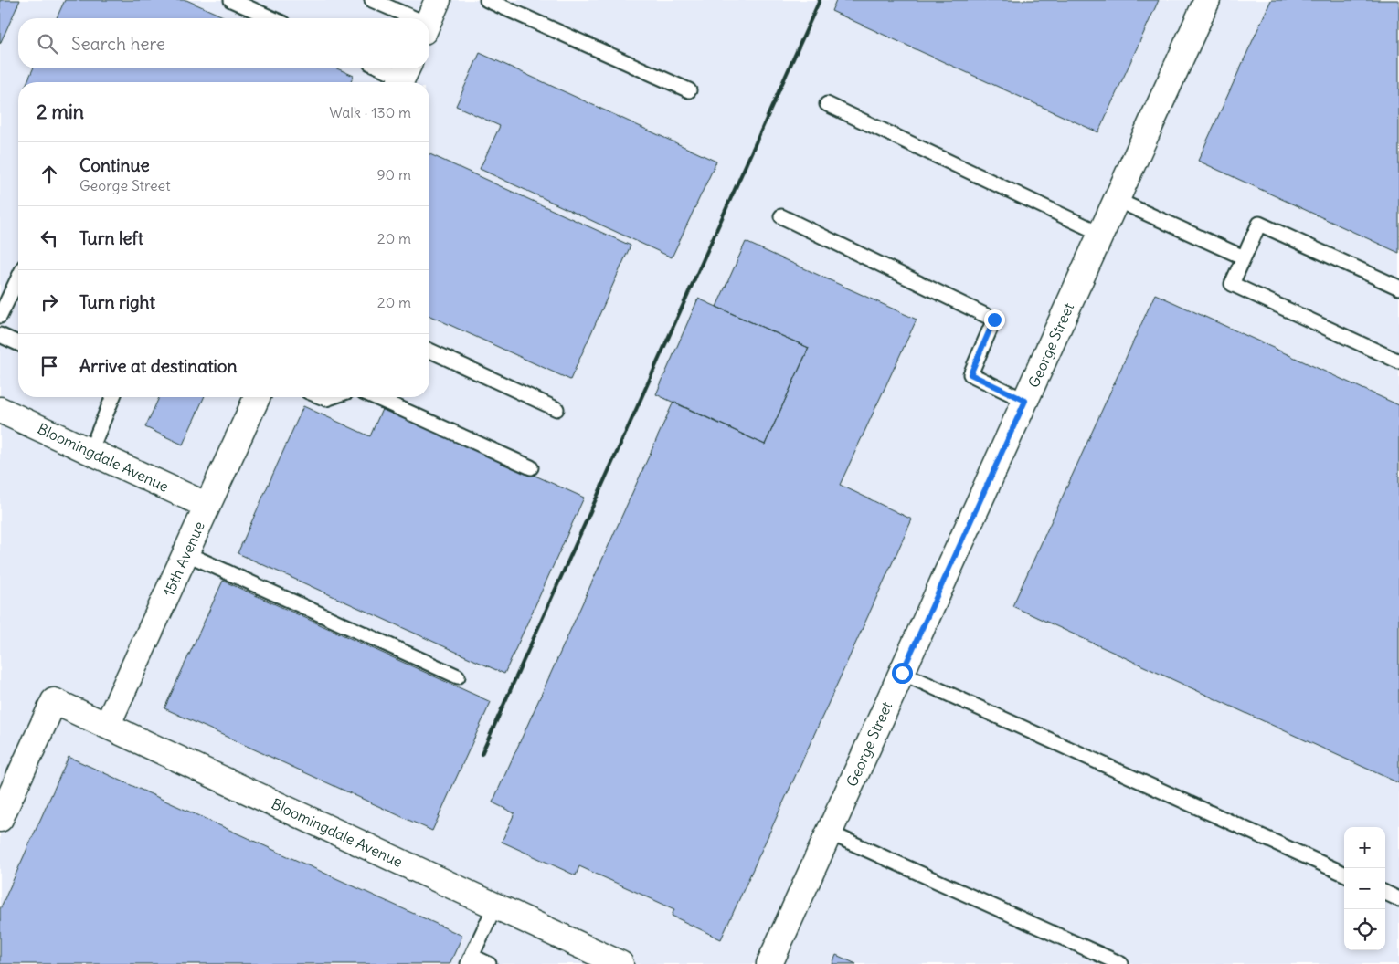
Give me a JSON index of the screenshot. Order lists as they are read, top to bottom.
{
  "streets": {
    "street": ["George Street", "Bloomingdale Avenue", "15th Avenue"]
  },
  "crossings": [
    ["Bloomingdale Avenue", "15th Avenue"]
  ],
  "page": {
    "search": "Search here",
    "heading": ["2 min", "Walk · 130 m"],
    "list": [
      ["Continue", "George Street", "90 m"],
      ["Turn left", "20 m"],
      ["Turn right", "20 m"],
      "Arrive at destination"
    ],
    "map_buttons": ["+", "−"]
  }
}
